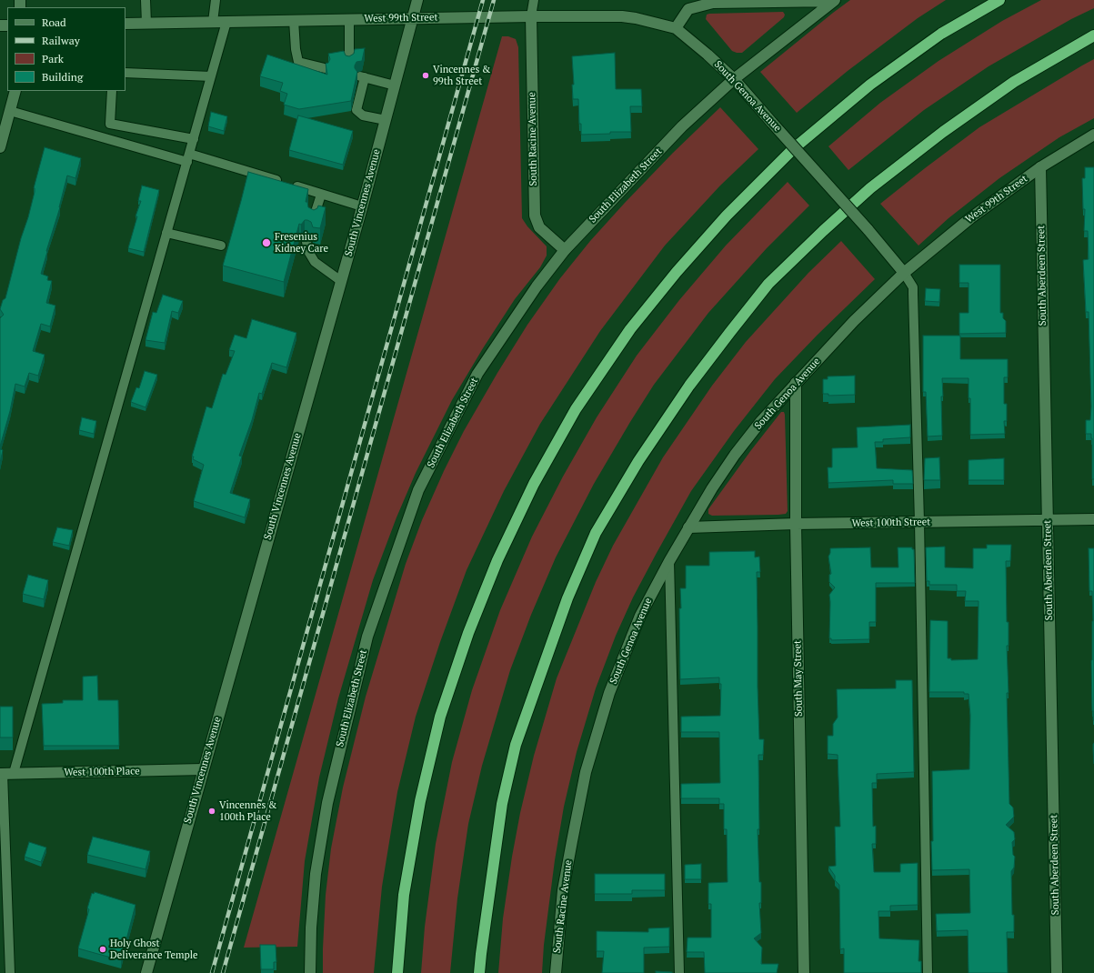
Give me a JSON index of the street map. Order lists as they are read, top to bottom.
{
  "streets": {
    "street": [
      "West 99th Street",
      "South Genoa Avenue",
      "South Racine Avenue",
      "South Elizabeth Street",
      "South Vincennes Avenue",
      "South Aberdeen Street",
      "West 100th Street",
      "South May Street",
      "West 100th Place"
    ]
  },
  "crossings": [
    ["West 99th Street", "South Genoa Avenue"],
    ["West 99th Street", "South Racine Avenue"],
    ["West 99th Street", "South Vincennes Avenue"],
    ["West 99th Street", "South Aberdeen Street"],
    ["South Genoa Avenue", "South Racine Avenue"],
    ["South Genoa Avenue", "South Elizabeth Street"],
    ["South Genoa Avenue", "West 100th Street"],
    ["South Genoa Avenue", "South May Street"],
    ["South Racine Avenue", "South Elizabeth Street"],
    ["South Vincennes Avenue", "West 100th Place"],
    ["South Aberdeen Street", "West 100th Street"],
    ["West 100th Street", "South May Street"]
  ],
  "places": [
    "Vincennes & 99th Street",
    "Fresenius Kidney Care",
    "Vincennes & 100th Place",
    "Holy Ghost Deliverance Temple"
  ],
  "legend": [
    "Road",
    "Railway",
    "Park",
    "Building"
  ]
}
